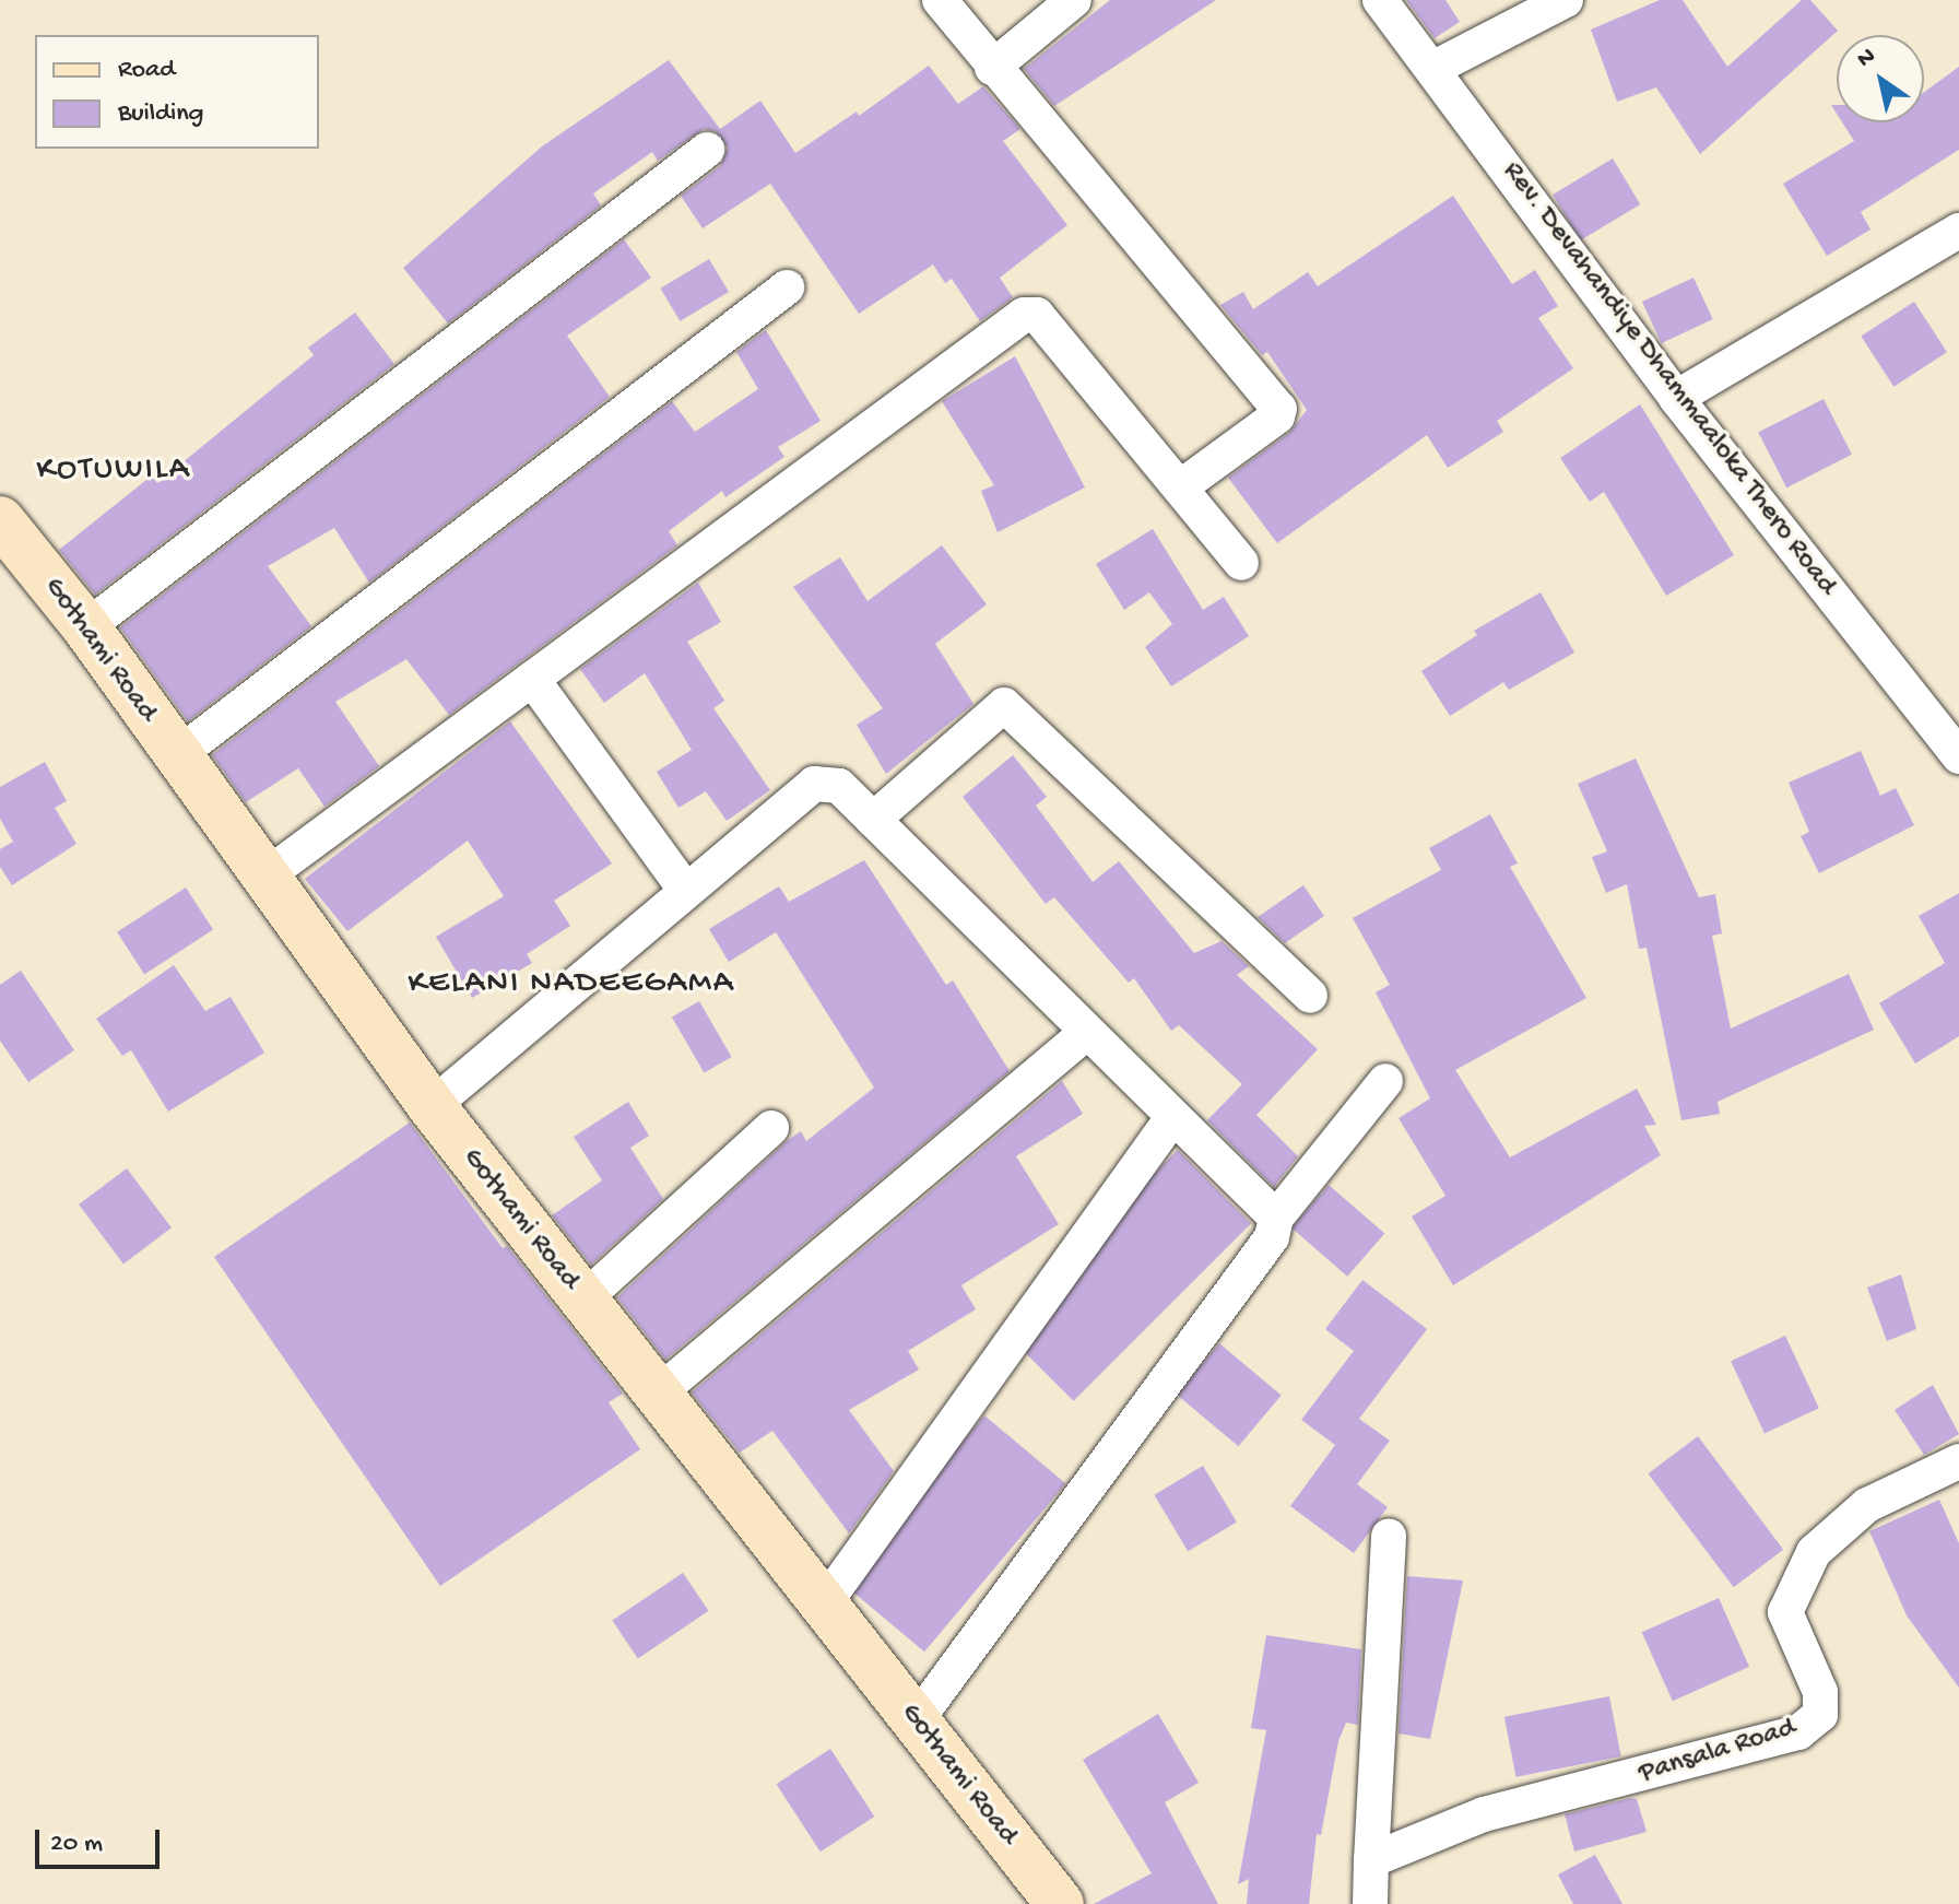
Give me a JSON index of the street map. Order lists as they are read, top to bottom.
{
  "streets": {
    "street": ["Rev. Devahandiye Dhammaaloka Thero Road", "Gothami Road", "Pansala Road"]
  },
  "districts": ["KOTUWILA", "KELANI NADEEGAMA"],
  "legend": ["Road", "Building"],
  "scale_bar": "20 m",
  "north": "top left"
}
